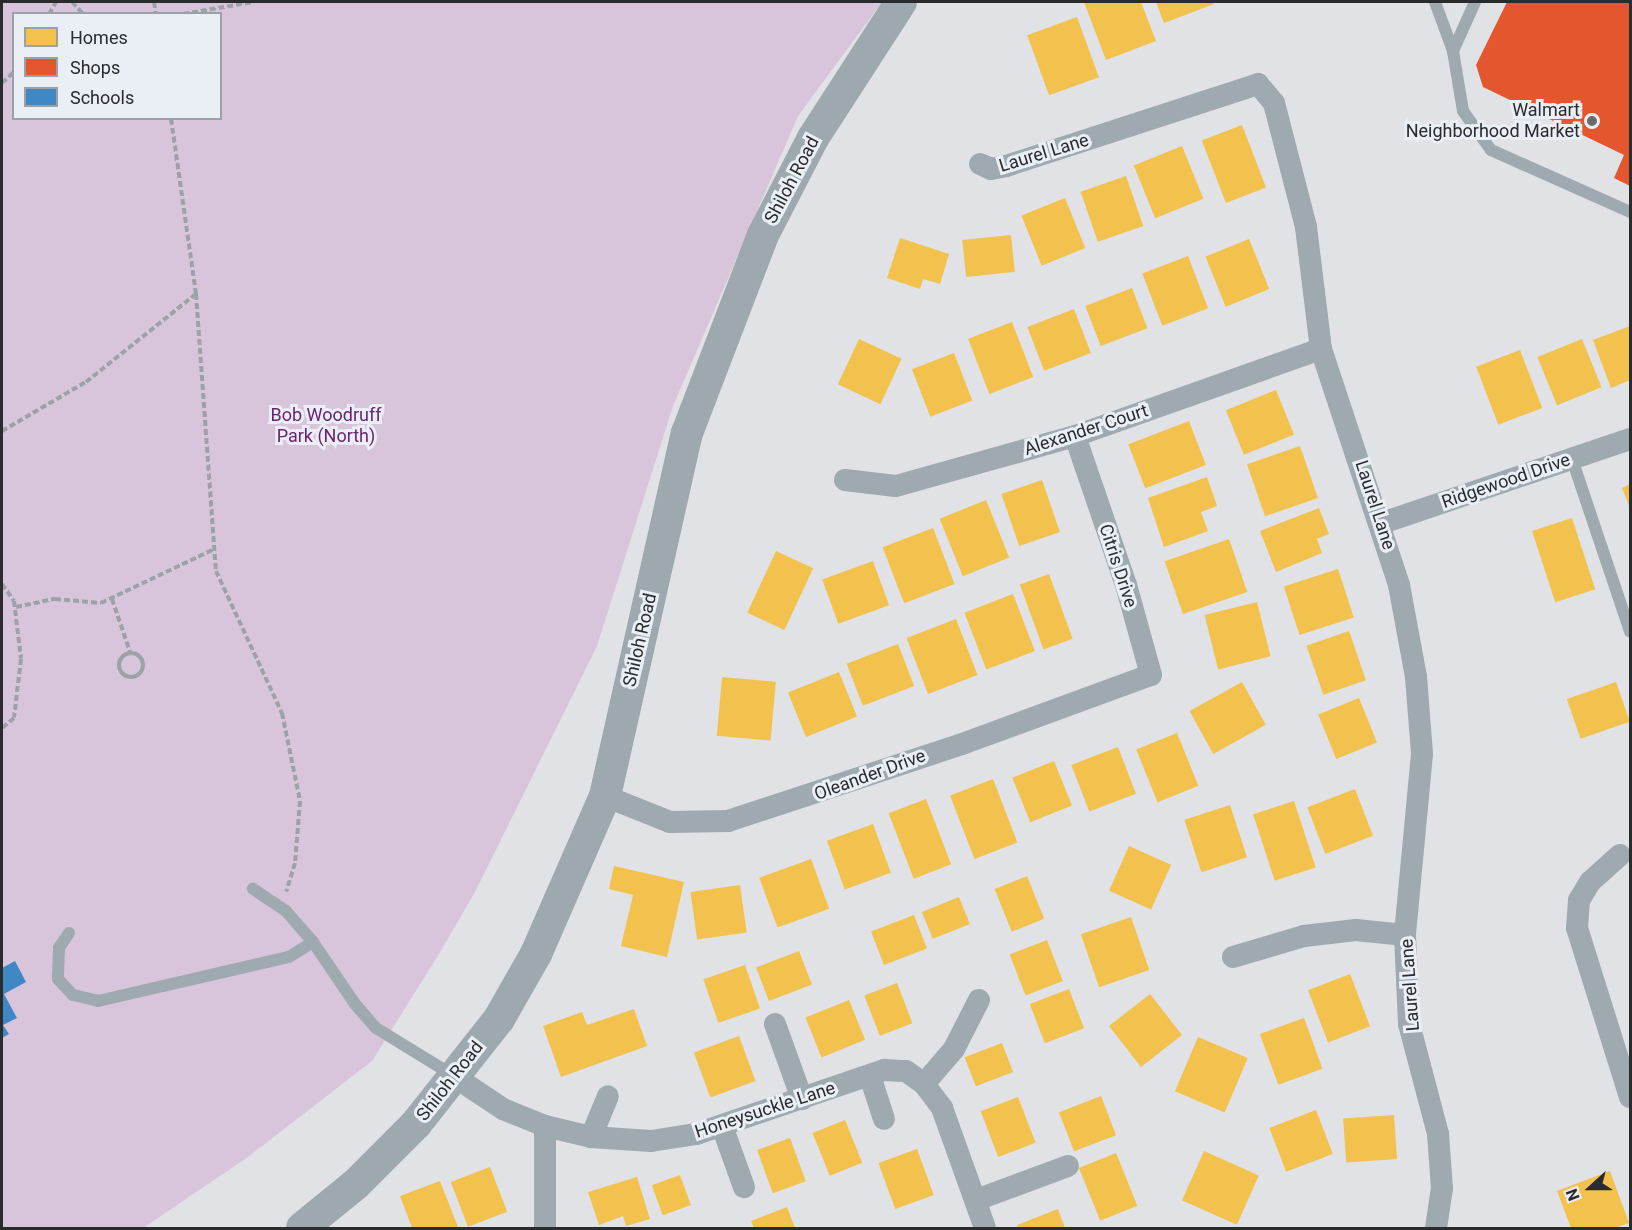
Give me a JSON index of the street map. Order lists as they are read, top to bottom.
{
  "streets": {
    "main road": ["Shiloh Road"],
    "street": [
      "Laurel Lane",
      "Alexander Court",
      "Ridgewood Drive",
      "Citris Drive",
      "Oleander Drive",
      "Honeysuckle Lane"
    ]
  },
  "crossings": [
    ["Laurel Lane", "Alexander Court"],
    ["Laurel Lane", "Ridgewood Drive"],
    ["Shiloh Road", "Oleander Drive"],
    ["Shiloh Road", "Honeysuckle Lane"],
    ["Alexander Court", "Citris Drive"],
    ["Citris Drive", "Oleander Drive"]
  ],
  "parks": ["Bob Woodruff Park (North)"],
  "places": ["Walmart Neighborhood Market"],
  "legend": ["Homes", "Shops", "Schools"],
  "north": "left"
}
